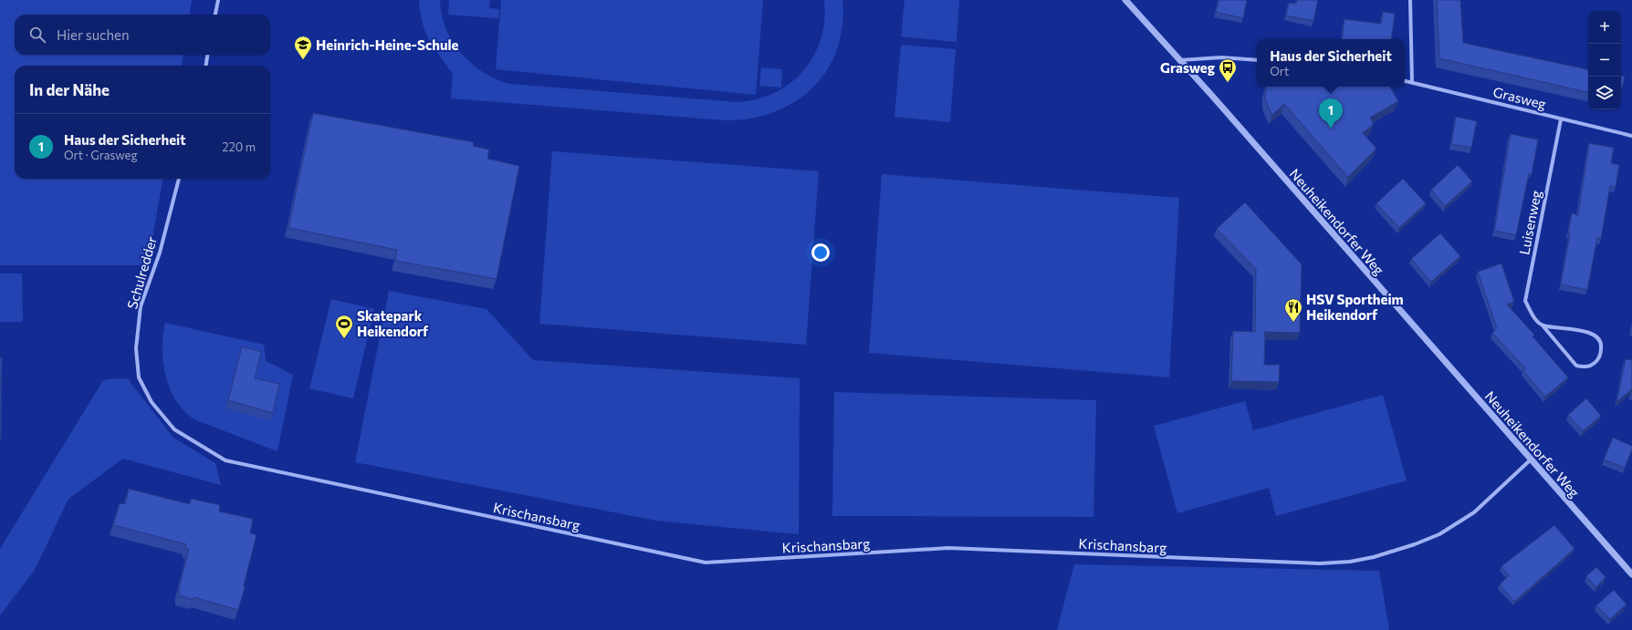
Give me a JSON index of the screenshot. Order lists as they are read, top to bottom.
{
  "streets": {
    "street": [
      "Grasweg",
      "Neuheikendorfer Weg",
      "Luisenweg",
      "Schulredder",
      "Krischansbarg"
    ]
  },
  "crossings": [
    ["Grasweg", "Luisenweg"],
    ["Neuheikendorfer Weg", "Krischansbarg"],
    ["Schulredder", "Krischansbarg"]
  ],
  "places": {
    "school or university": ["Heinrich-Heine-Schule"],
    "bus stop": ["Grasweg"],
    "restaurant": ["HSV Sportheim Heikendorf"],
    "sports": ["Skatepark Heikendorf"]
  },
  "page": {
    "map_buttons": ["+", "−"],
    "search": "Hier suchen",
    "popup": ["Haus der Sicherheit", "Ort"],
    "heading": "In der Nähe",
    "pins": "1",
    "list": [
      {
        "mark": "1",
        "name": "Haus der Sicherheit",
        "note": "Ort · Grasweg",
        "value": "220 m"
      }
    ]
  }
}
